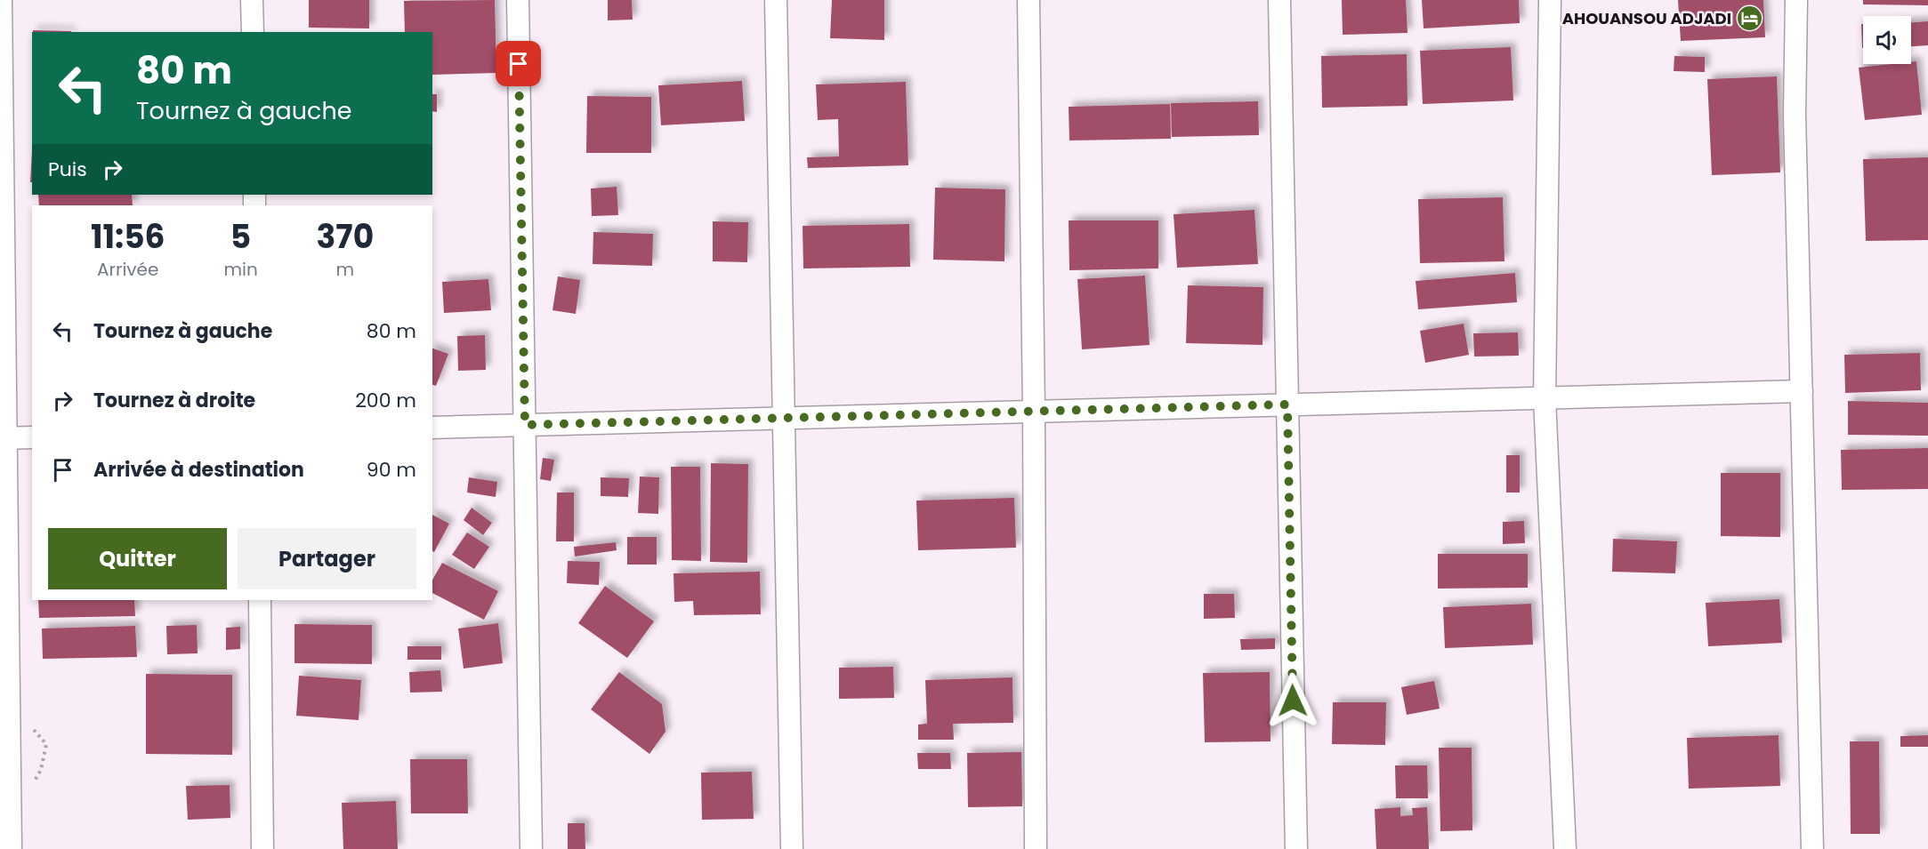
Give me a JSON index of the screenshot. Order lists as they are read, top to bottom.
{
  "places": {
    "hotel": ["AHOUANSOU ADJADI"]
  },
  "page": {
    "turn": ["80 m", "Tournez à gauche"],
    "then": "Puis",
    "eta": [
      "11:56",
      "Arrivée",
      "5",
      "min",
      "370",
      "m"
    ],
    "list": [
      {
        "name": "Tournez à gauche",
        "value": "80 m"
      },
      {
        "name": "Tournez à droite",
        "value": "200 m"
      },
      {
        "name": "Arrivée à destination",
        "value": "90 m"
      }
    ],
    "buttons": ["Quitter", "Partager"]
  }
}
